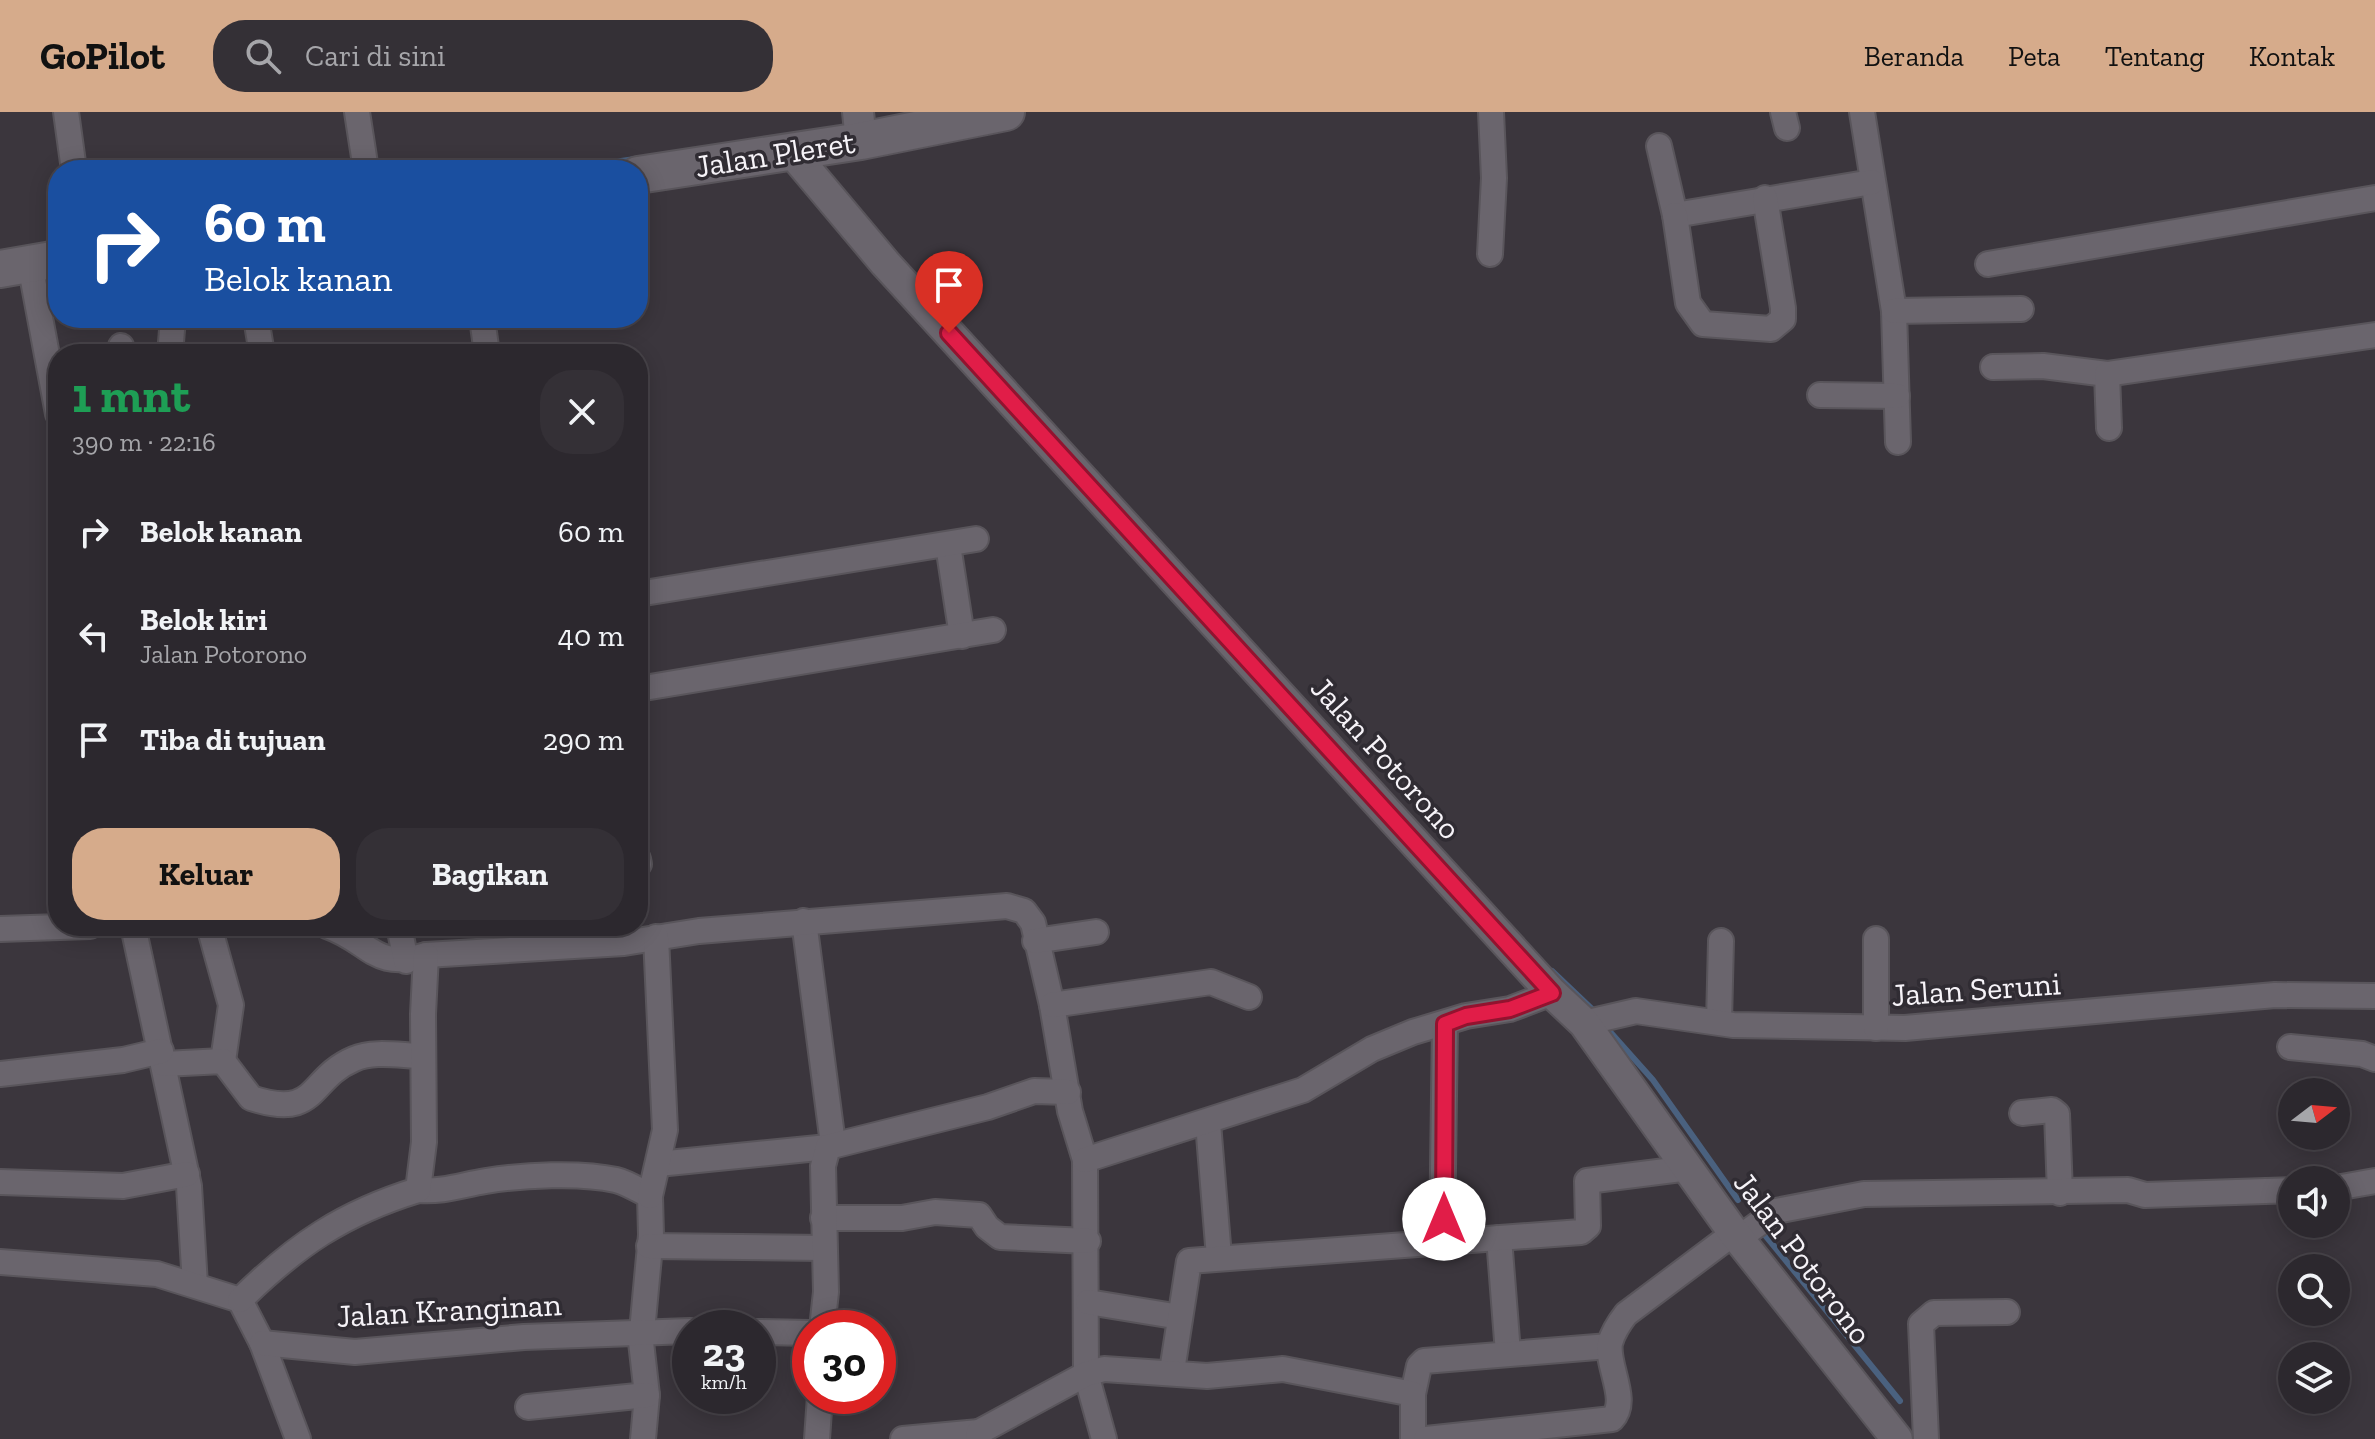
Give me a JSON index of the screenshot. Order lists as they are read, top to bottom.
{
  "streets": {
    "main road": ["Jalan Pleret"],
    "street": ["Jalan Potorono", "Jalan Seruni", "Jalan Kranginan"]
  },
  "crossings": [
    ["Jalan Pleret", "Jalan Potorono"],
    ["Jalan Potorono", "Jalan Seruni"]
  ],
  "north": "right",
  "page": {
    "header": "GoPilot",
    "search": "Cari di sini",
    "nav": [
      "Beranda",
      "Peta",
      "Tentang",
      "Kontak"
    ],
    "turn": ["60 m", "Belok kanan"],
    "heading": ["1 mnt", "390 m · 22:16"],
    "list": [
      {
        "name": "Belok kanan",
        "value": "60 m"
      },
      {
        "name": "Belok kiri",
        "note": "Jalan Potorono",
        "value": "40 m"
      },
      {
        "name": "Tiba di tujuan",
        "value": "290 m"
      }
    ],
    "buttons": ["Keluar", "Bagikan"],
    "speed": "23 km/h",
    "limit": "30"
  }
}
